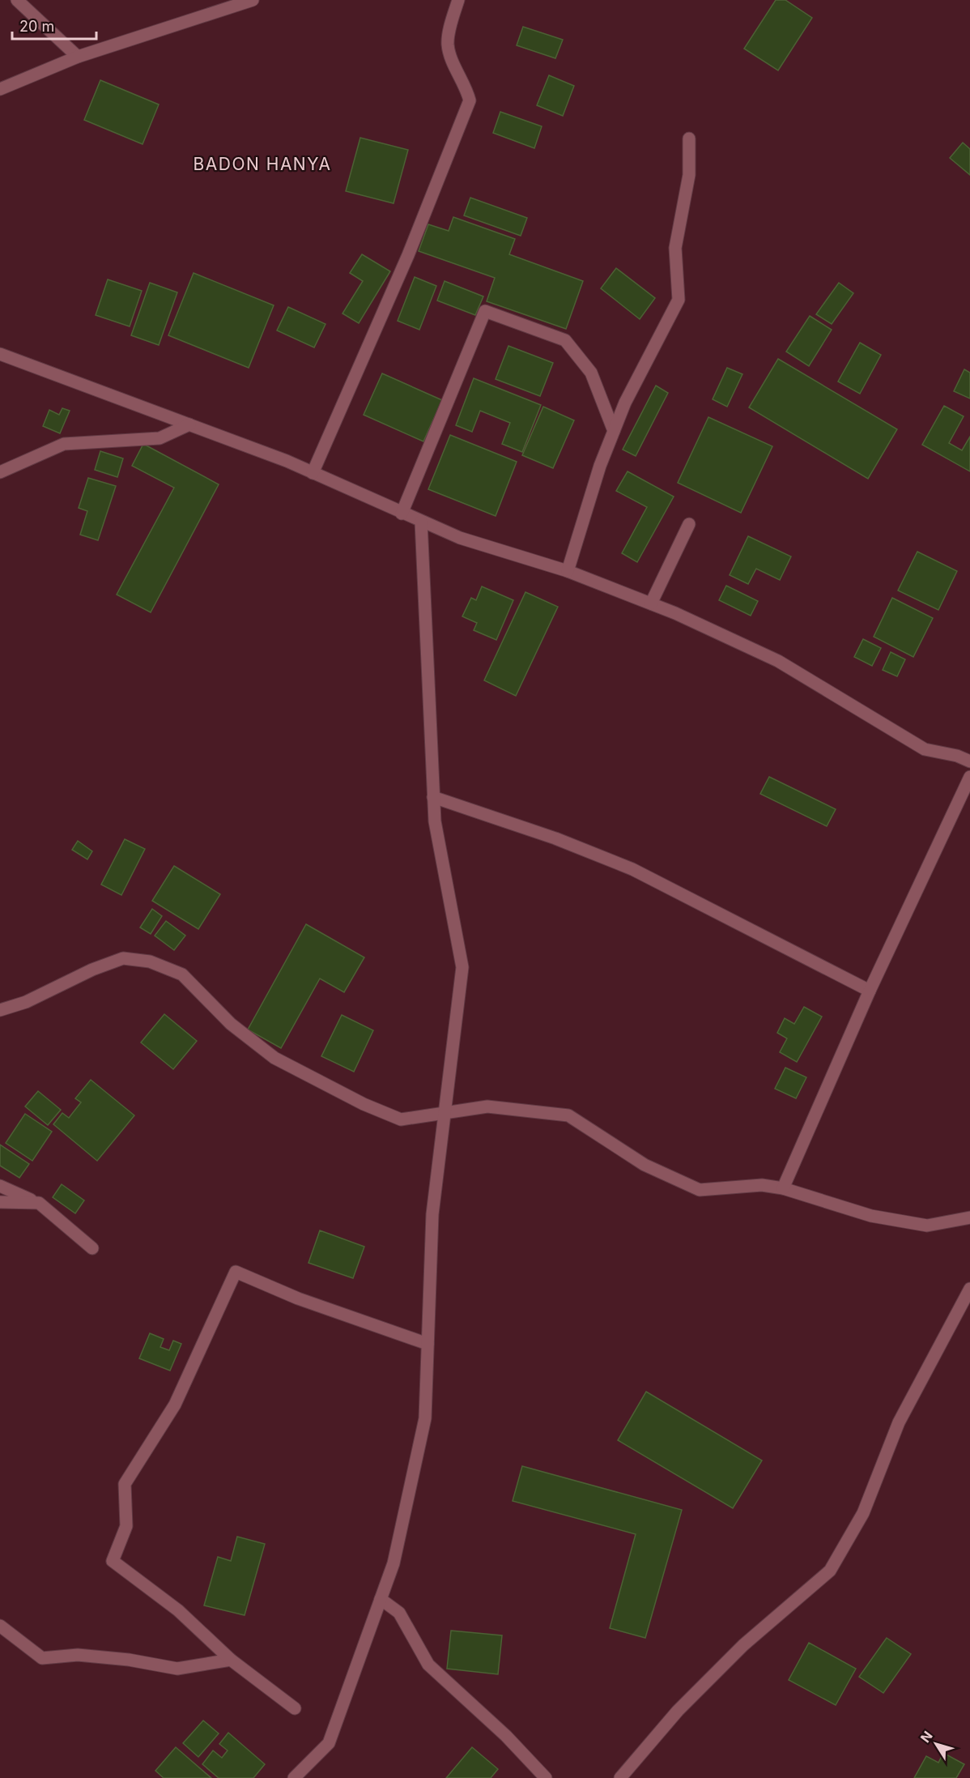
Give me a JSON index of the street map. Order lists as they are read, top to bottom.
{
  "districts": ["BADON HANYA"],
  "scale_bar": "20 m",
  "north": "top left"
}
